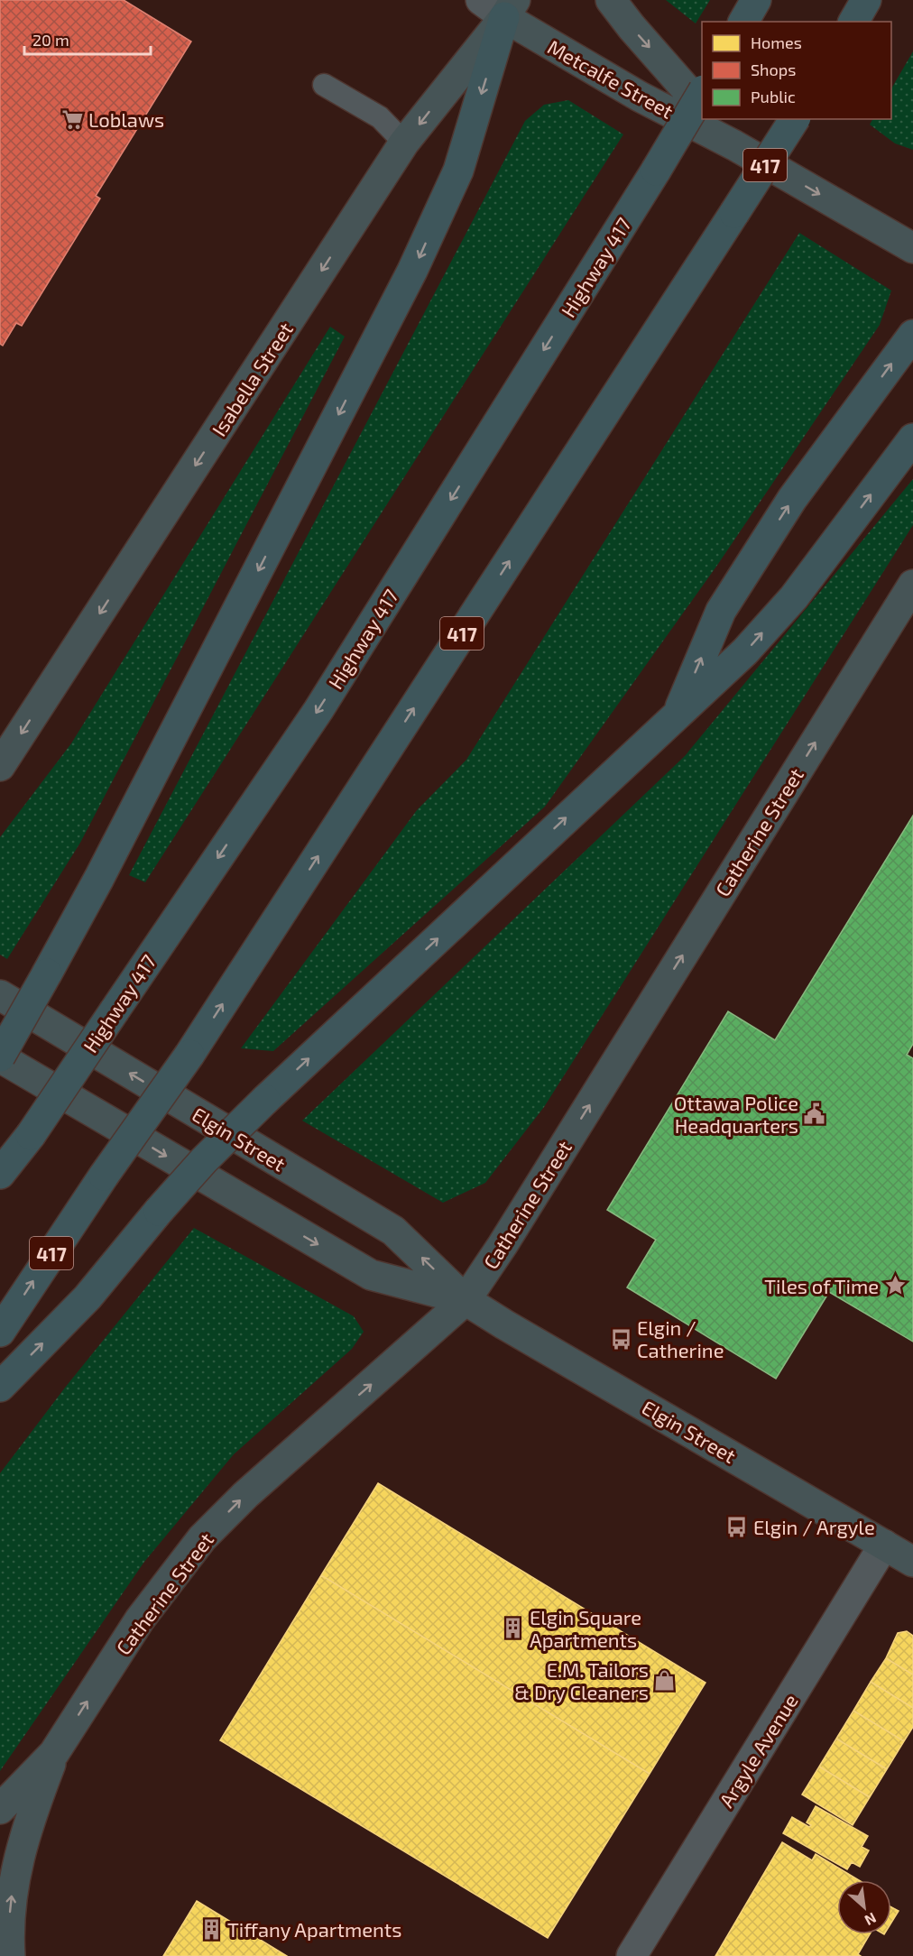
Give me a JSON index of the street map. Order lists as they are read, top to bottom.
{
  "streets": {
    "highway": ["417", "Highway 417"],
    "main road": [
      "Metcalfe Street",
      "Isabella Street",
      "Catherine Street",
      "Elgin Street"
    ],
    "street": ["Argyle Avenue"]
  },
  "crossings": [
    ["Metcalfe Street", "Isabella Street"],
    ["Catherine Street", "Elgin Street"],
    ["Elgin Street", "Argyle Avenue"]
  ],
  "one_way": ["Metcalfe Street", "Isabella Street", "Catherine Street"],
  "places": {
    "supermarket": ["Loblaws"],
    "public building": ["Ottawa Police Headquarters"],
    "place": ["Tiles of Time"],
    "bus stop": ["Elgin / Catherine", "Elgin / Argyle"],
    "building": ["Elgin Square Apartments", "Tiffany Apartments"],
    "shop": ["E.M. Tailors & Dry Cleaners"]
  },
  "legend": ["Homes", "Shops", "Public"],
  "scale_bar": "20 m",
  "north": "bottom right"
}
